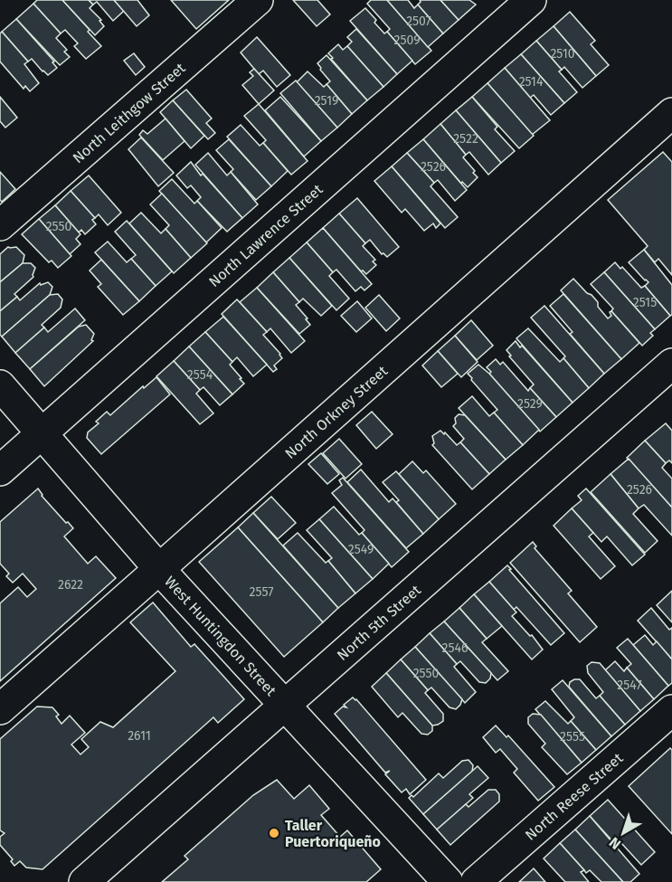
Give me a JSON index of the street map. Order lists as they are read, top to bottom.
{
  "streets": {
    "street": [
      "North Leithgow Street",
      "North Lawrence Street",
      "North Orkney Street",
      "North 5th Street",
      "West Huntingdon Street",
      "North Reese Street"
    ]
  },
  "crossings": [
    ["North Lawrence Street", "West Huntingdon Street"],
    ["North Orkney Street", "West Huntingdon Street"],
    ["North 5th Street", "West Huntingdon Street"]
  ],
  "places": ["Taller Puertoriqueño"],
  "house_numbers": [
    "2507",
    "2509",
    "2510",
    "2514",
    "2519",
    "2522",
    "2526",
    "2550",
    "2515",
    "2554",
    "2529",
    "2526",
    "2549",
    "2622",
    "2557",
    "2546",
    "2550",
    "2547",
    "2611",
    "2555"
  ],
  "north": "bottom left"
}
